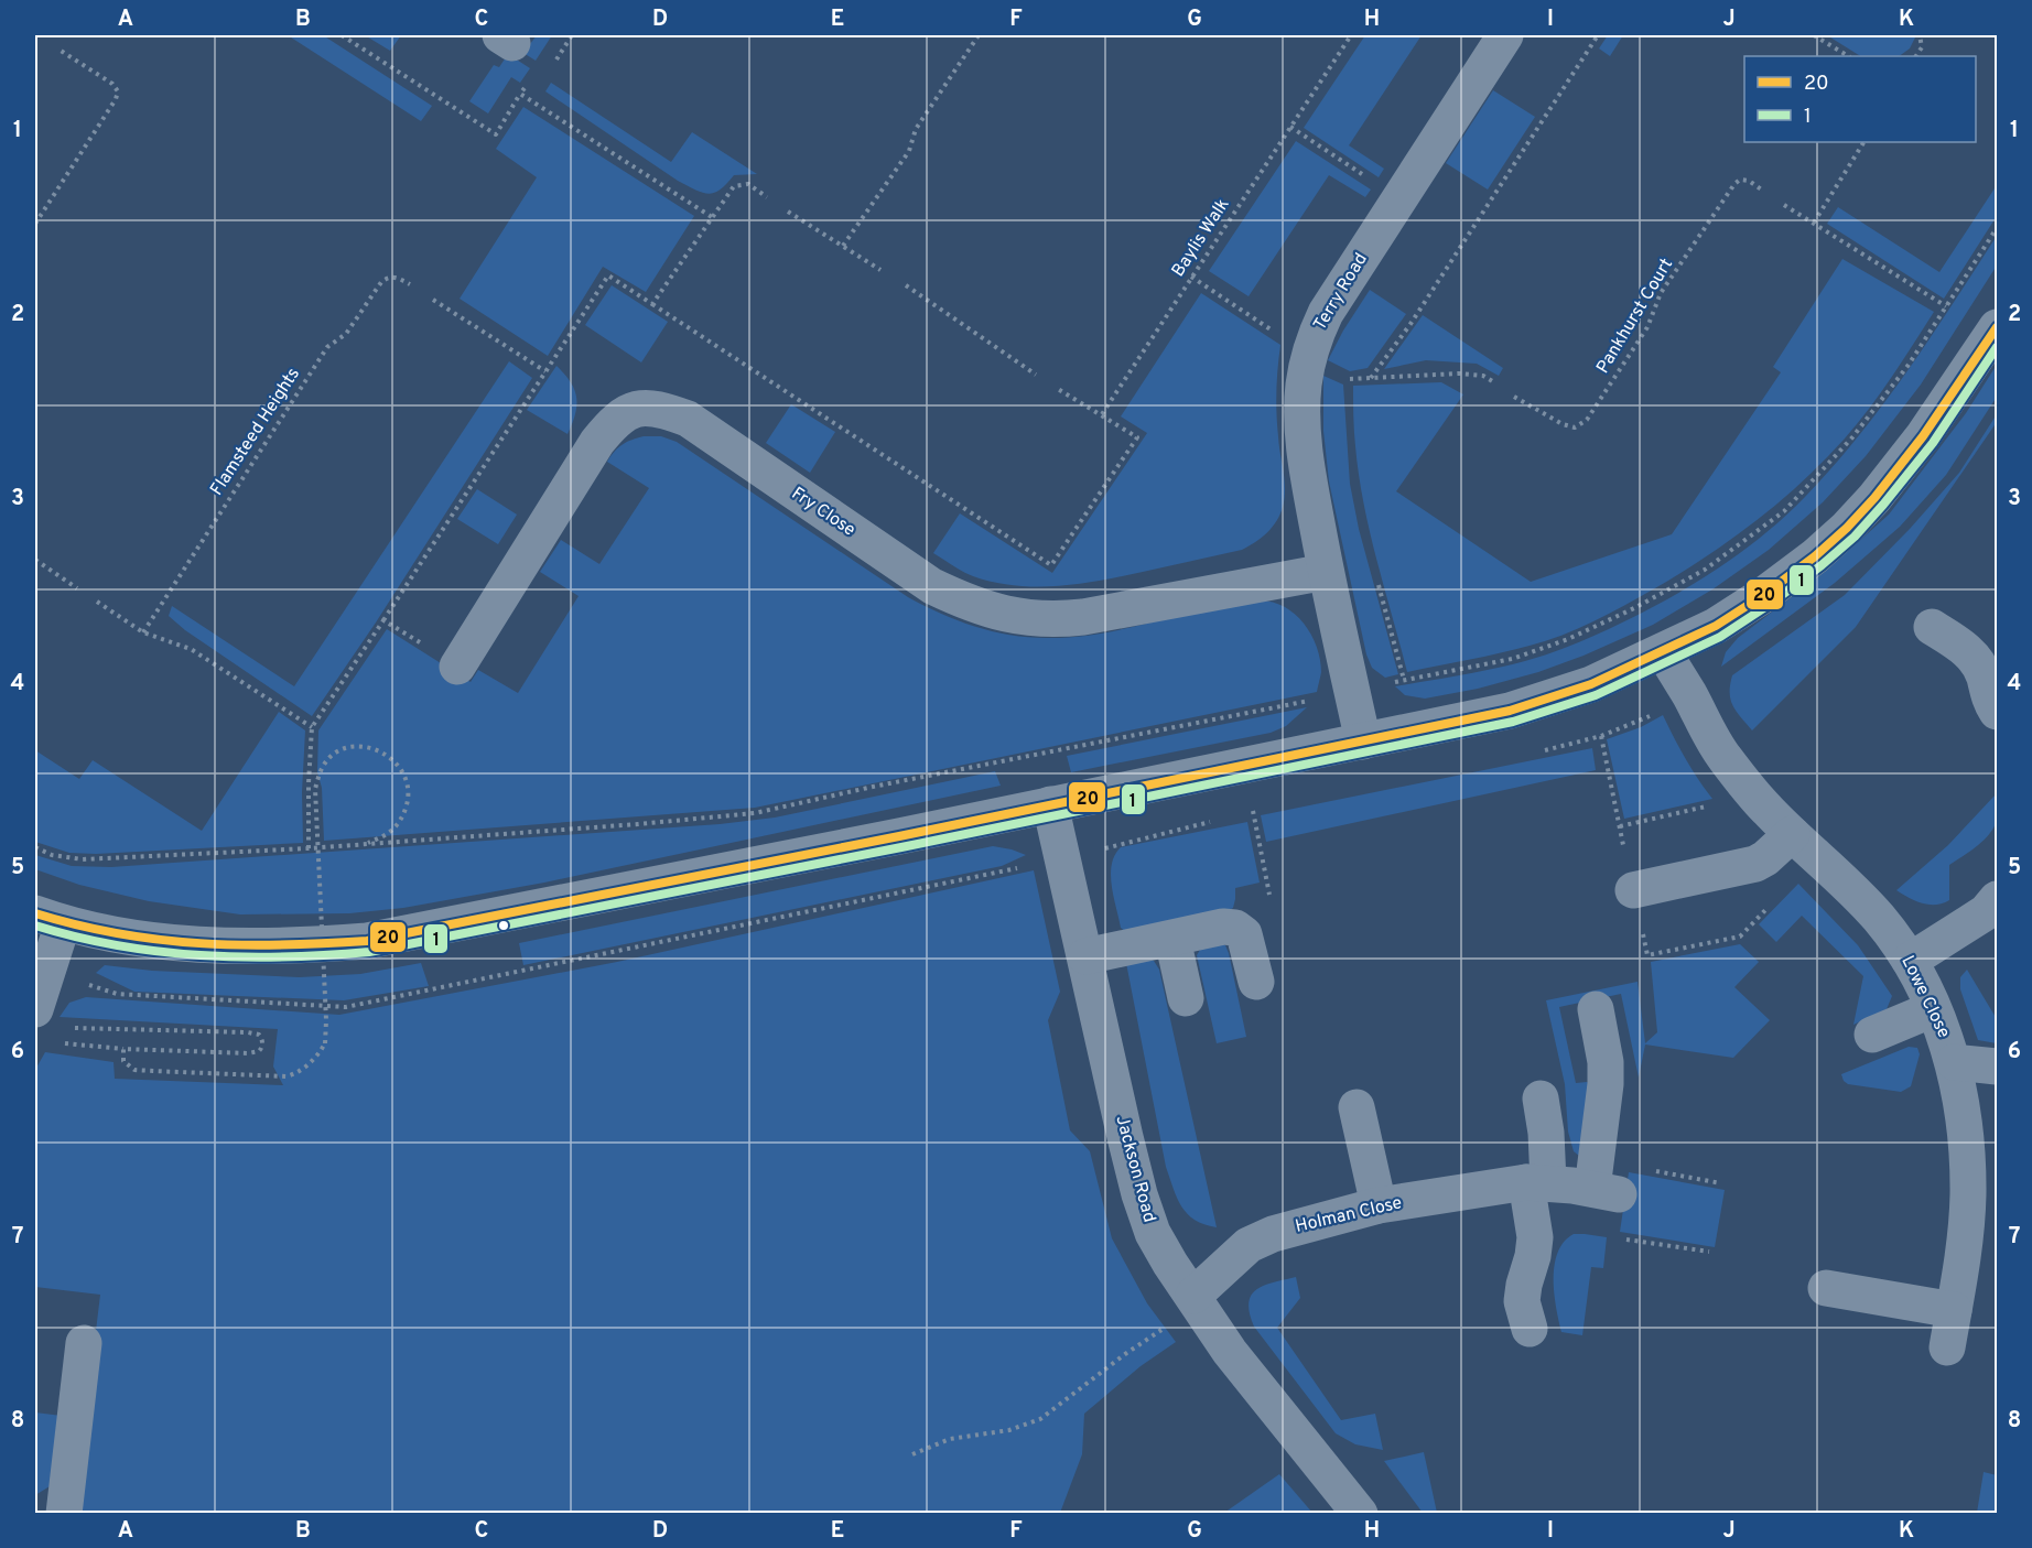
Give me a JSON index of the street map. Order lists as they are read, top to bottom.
{
  "streets": {
    "street": [
      "Terry Road",
      "Fry Close",
      "Lowe Close",
      "Jackson Road",
      "Holman Close"
    ],
    "path": ["Baylis Walk", "Pankhurst Court", "Flamsteed Heights"]
  },
  "crossings": [
    ["Terry Road", "Fry Close"],
    ["Jackson Road", "Holman Close"]
  ],
  "lines": ["transit line 20", "transit line 1"],
  "legend": ["20", "1"],
  "grid": {
    "columns": [
      "A",
      "B",
      "C",
      "D",
      "E",
      "F",
      "G",
      "H",
      "I",
      "J",
      "K"
    ],
    "rows": [
      "1",
      "2",
      "3",
      "4",
      "5",
      "6",
      "7",
      "8"
    ]
  }
}
